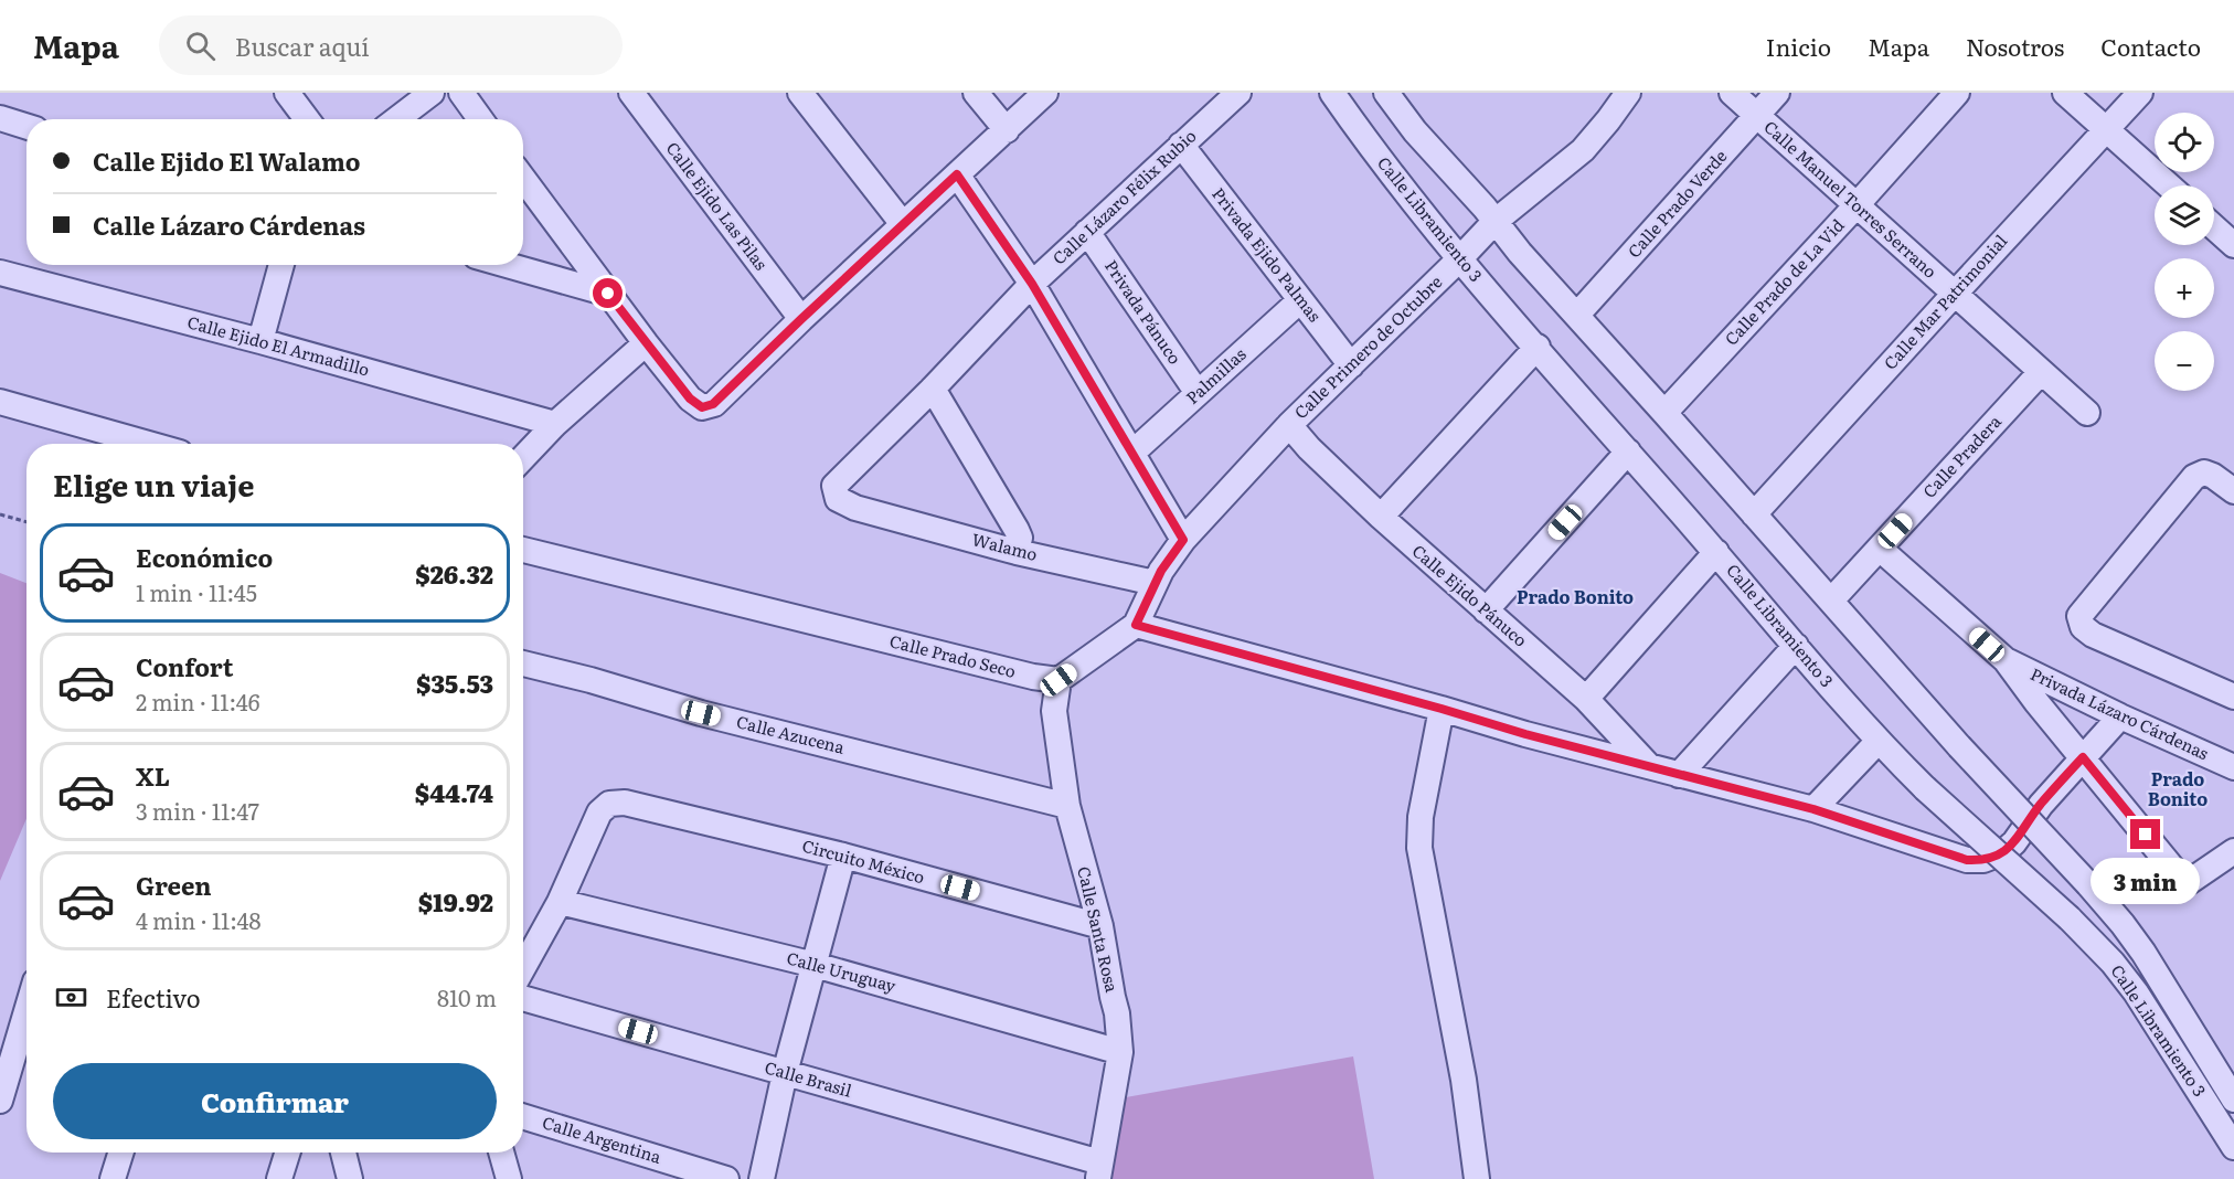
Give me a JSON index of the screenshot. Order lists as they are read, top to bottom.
{
  "streets": {
    "street": [
      "Calle Lázaro Félix Rubio",
      "Calle Manuel Torres Serrano",
      "Calle Prado Verde",
      "Calle Ejido Las Pilas",
      "Calle Libramiento 3",
      "Privada Ejido Palmas",
      "Calle Prado de La Vid",
      "Calle Mar Patrimonial",
      "Privada Pánuco",
      "Calle Ejido El Armadillo",
      "Calle Primero de Octubre",
      "Palmillas",
      "Calle Pradera",
      "Walamo",
      "Calle Ejido Pánuco",
      "Calle Prado Seco",
      "Privada Lázaro Cárdenas",
      "Calle Azucena",
      "Circuito México",
      "Calle Santa Rosa",
      "Calle Uruguay",
      "Calle Brasil",
      "Calle Argentina"
    ]
  },
  "crossings": [
    ["Calle Lázaro Félix Rubio", "Privada Ejido Palmas"],
    ["Calle Lázaro Félix Rubio", "Privada Pánuco"],
    ["Calle Lázaro Félix Rubio", "Walamo"],
    ["Calle Manuel Torres Serrano", "Calle Prado Verde"],
    ["Calle Manuel Torres Serrano", "Calle Prado de La Vid"],
    ["Calle Manuel Torres Serrano", "Calle Mar Patrimonial"],
    ["Calle Manuel Torres Serrano", "Calle Pradera"],
    ["Calle Prado Verde", "Calle Libramiento 3"],
    ["Calle Libramiento 3", "Calle Prado de La Vid"],
    ["Calle Libramiento 3", "Calle Mar Patrimonial"],
    ["Calle Libramiento 3", "Calle Primero de Octubre"],
    ["Calle Libramiento 3", "Calle Pradera"],
    ["Privada Ejido Palmas", "Calle Primero de Octubre"],
    ["Privada Ejido Palmas", "Palmillas"],
    ["Privada Pánuco", "Palmillas"],
    ["Calle Primero de Octubre", "Walamo"],
    ["Calle Primero de Octubre", "Calle Ejido Pánuco"],
    ["Calle Prado Seco", "Calle Santa Rosa"],
    ["Calle Azucena", "Calle Santa Rosa"],
    ["Circuito México", "Calle Santa Rosa"],
    ["Circuito México", "Calle Uruguay"],
    ["Calle Santa Rosa", "Calle Uruguay"],
    ["Calle Santa Rosa", "Calle Brasil"]
  ],
  "districts": ["Prado Bonito", "Prado Bonito"],
  "page": {
    "header": "Mapa",
    "search": "Buscar aquí",
    "nav": [
      "Inicio",
      "Mapa",
      "Nosotros",
      "Contacto"
    ],
    "map_buttons": ["+", "−"],
    "banner": ["Calle Ejido El Walamo", "Calle Lázaro Cárdenas"],
    "heading": "Elige un viaje",
    "list": [
      {
        "name": "Económico",
        "note": "1 min · 11:45",
        "value": "$26.32"
      },
      {
        "name": "Confort",
        "note": "2 min · 11:46",
        "value": "$35.53"
      },
      {
        "name": "XL",
        "note": "3 min · 11:47",
        "value": "$44.74"
      },
      {
        "name": "Green",
        "note": "4 min · 11:48",
        "value": "$19.92"
      }
    ],
    "bubble": "3 min",
    "pay": ["Efectivo", "810 m"],
    "buttons": "Confirmar"
  }
}
